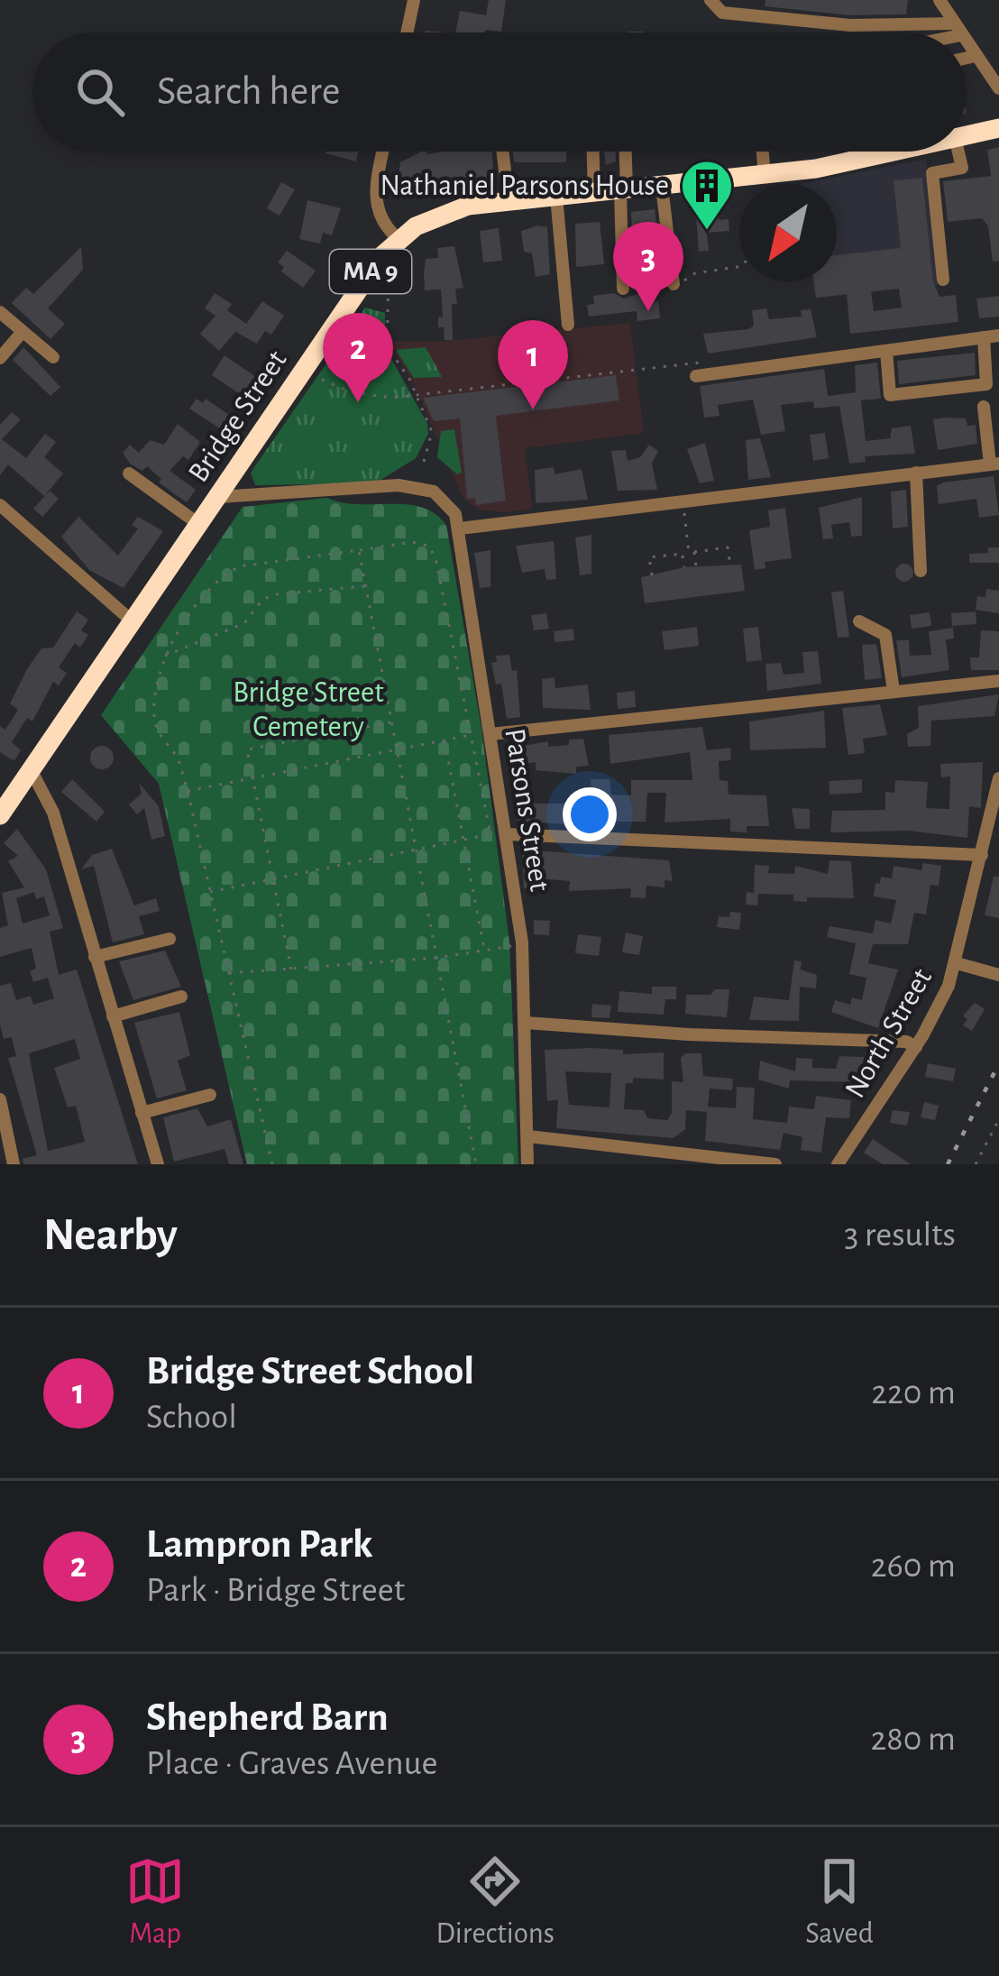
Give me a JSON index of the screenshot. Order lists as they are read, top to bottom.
{
  "streets": {
    "highway": ["MA 9", "Bridge Street"],
    "street": ["Parsons Street", "North Street"]
  },
  "parks": ["Bridge Street Cemetery"],
  "places": {
    "building": ["Nathaniel Parsons House"]
  },
  "north": "bottom left",
  "page": {
    "search": "Search here",
    "pins": ["3", "2", "1"],
    "heading": ["Nearby", "3 results"],
    "list": [
      {
        "mark": "1",
        "name": "Bridge Street School",
        "note": "School",
        "value": "220 m"
      },
      {
        "mark": "2",
        "name": "Lampron Park",
        "note": "Park · Bridge Street",
        "value": "260 m"
      },
      {
        "mark": "3",
        "name": "Shepherd Barn",
        "note": "Place · Graves Avenue",
        "value": "280 m"
      }
    ],
    "nav": ["Map", "Directions", "Saved"]
  }
}
